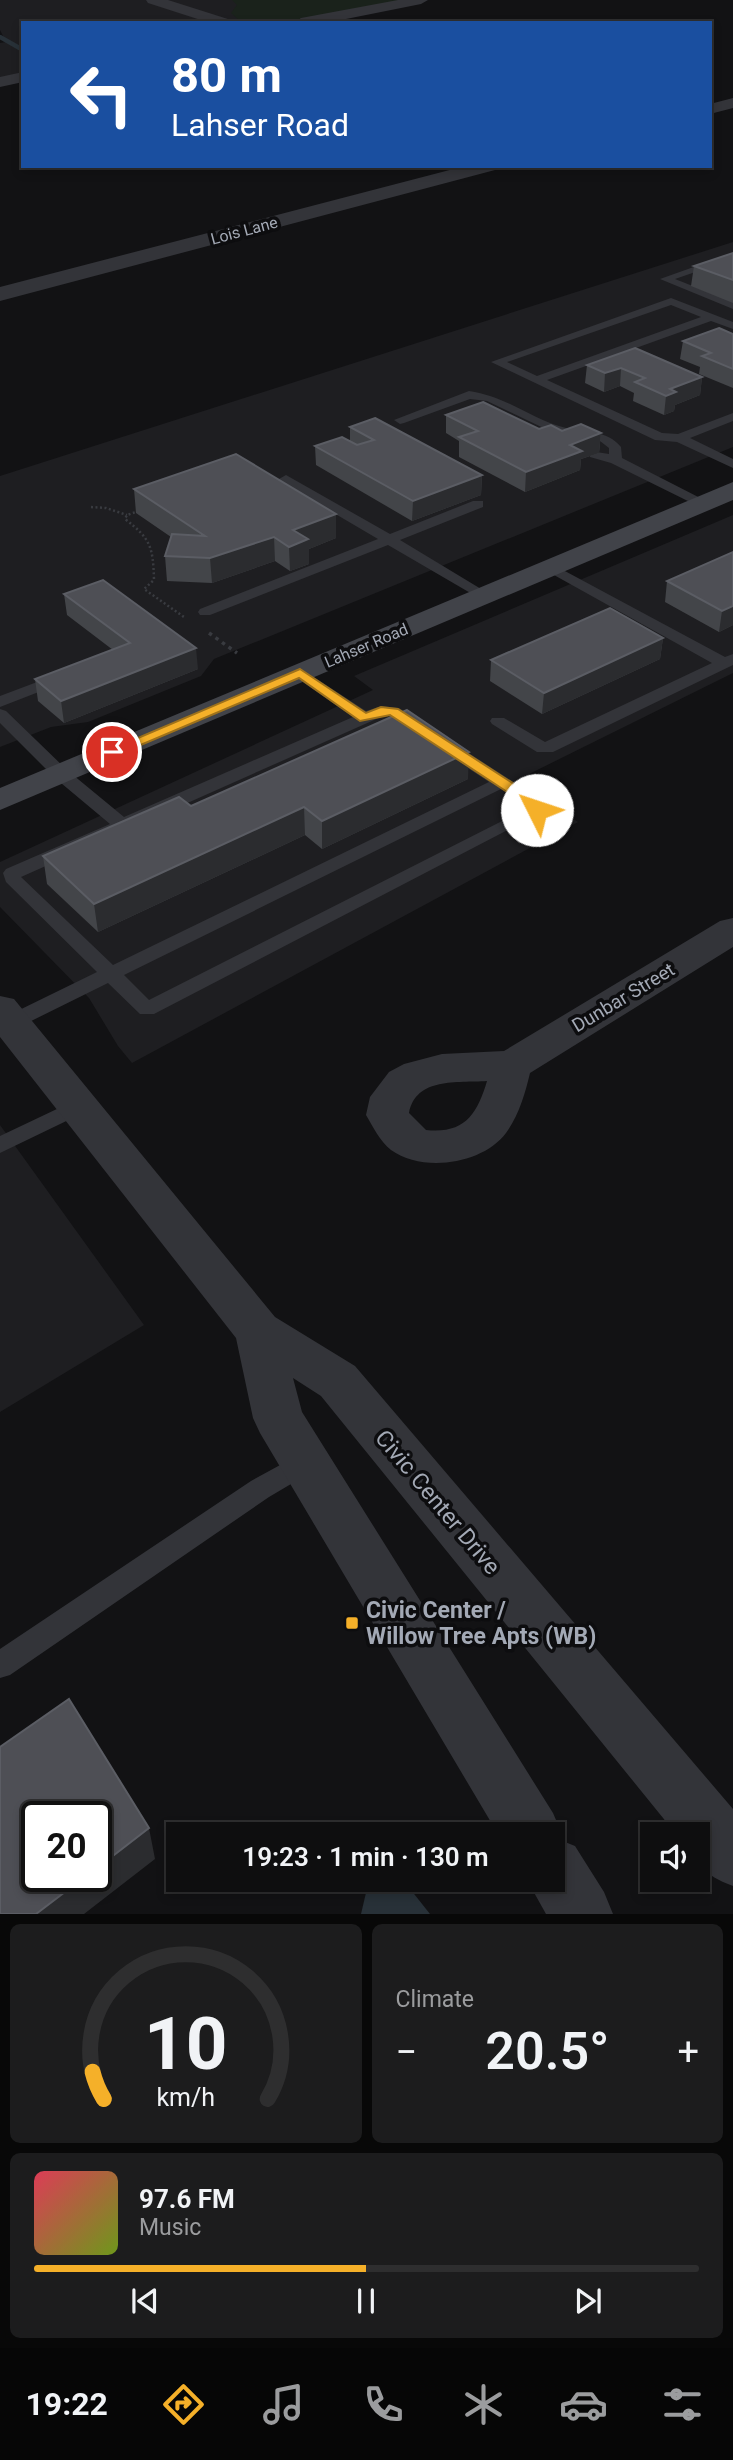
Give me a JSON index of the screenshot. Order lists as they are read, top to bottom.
{
  "streets": {
    "main road": ["Lahser Road"],
    "street": ["Lois Lane", "Dunbar Street", "Civic Center Drive"]
  },
  "places": {
    "transit": ["Civic Center / Willow Tree Apts (WB)"]
  },
  "page": {
    "turn": ["80 m", "Lahser Road"],
    "limit": "20",
    "trip": "19:23 · 1 min · 130 m",
    "tile": "Climate",
    "heat": ["−", "20.5°", "+"],
    "song": ["97.6 FM", "Music"],
    "tabs": "19:22",
    "gauge": ["10", "km/h"]
  }
}
